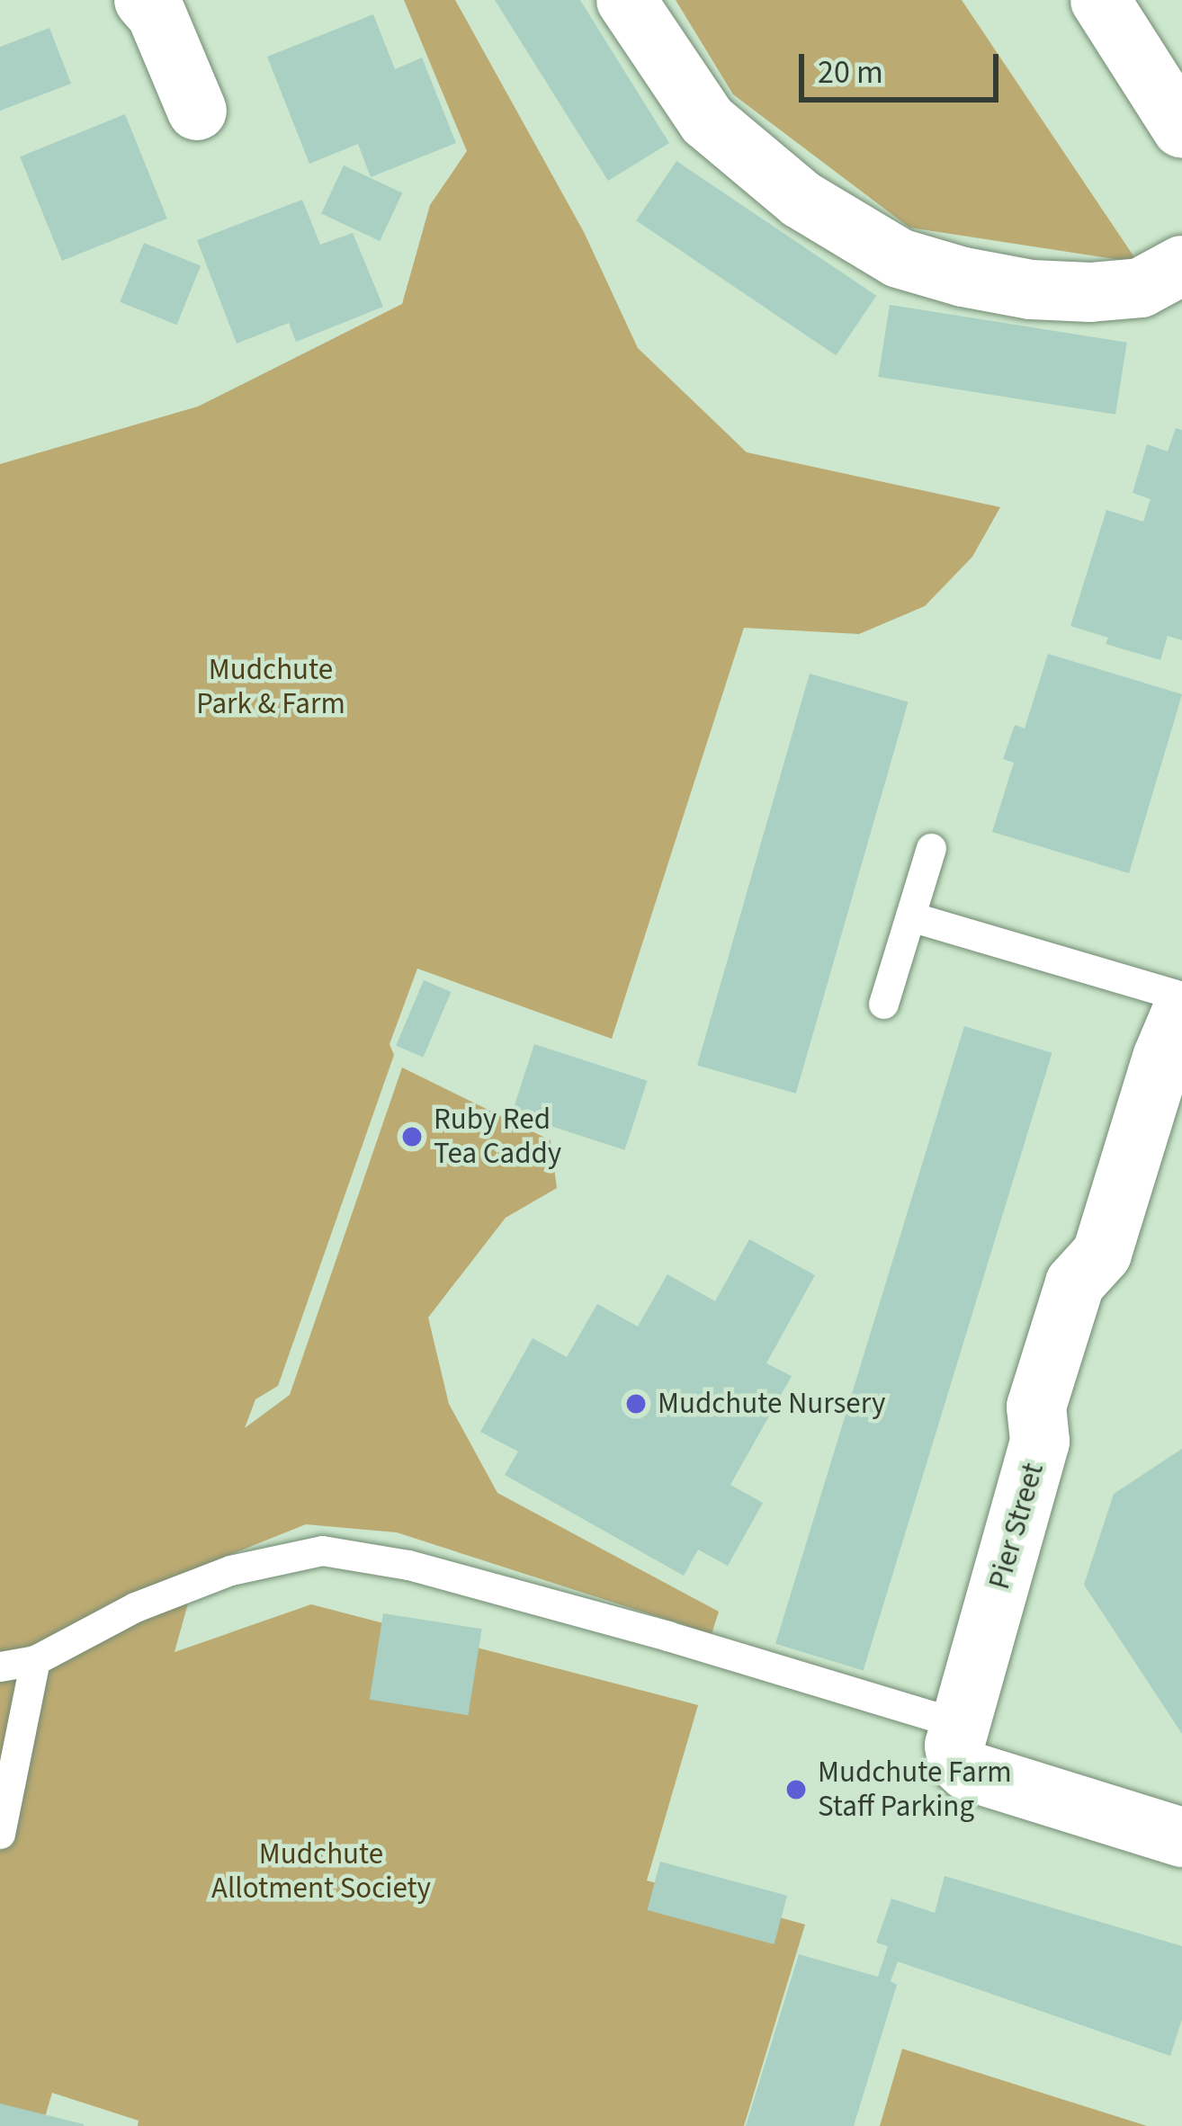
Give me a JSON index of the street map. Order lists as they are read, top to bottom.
{
  "streets": {
    "street": ["Pier Street"]
  },
  "parks": ["Mudchute Park & Farm", "Mudchute Allotment Society"],
  "places": ["Ruby Red Tea Caddy", "Mudchute Nursery", "Mudchute Farm Staff Parking"],
  "scale_bar": "20 m"
}
